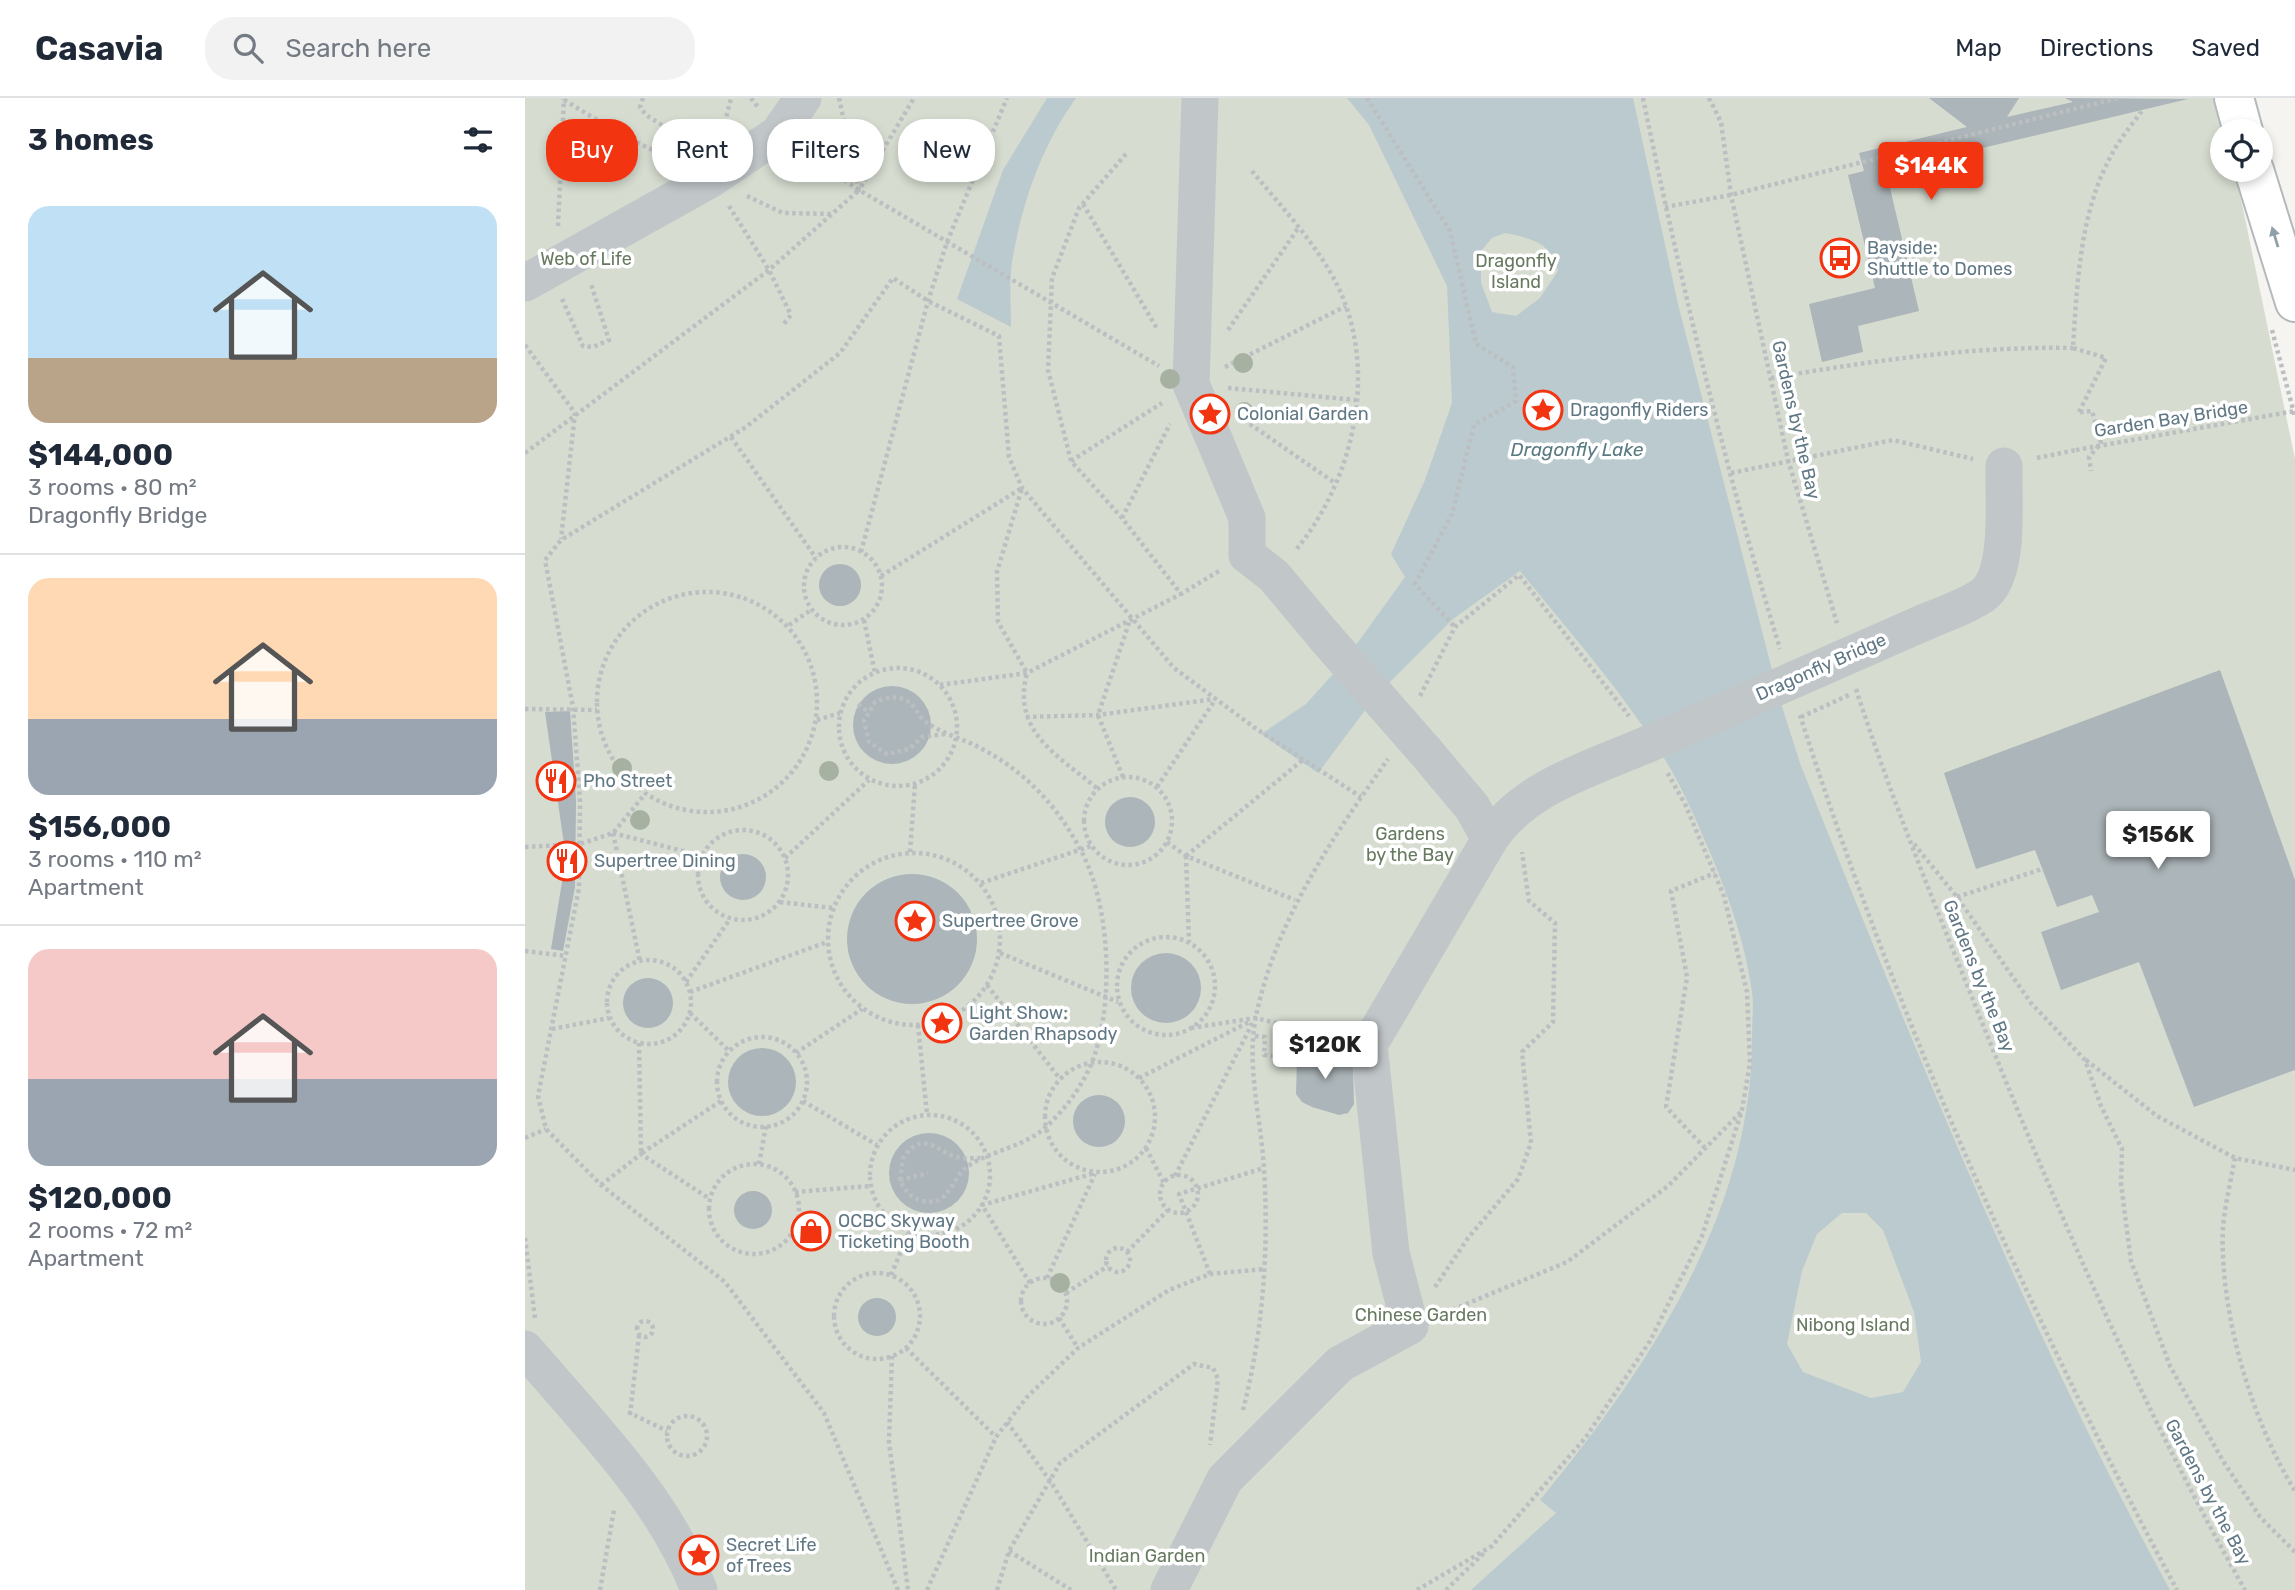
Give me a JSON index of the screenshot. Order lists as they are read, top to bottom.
{
  "streets": {
    "street": ["Dragonfly Bridge"],
    "path": ["Garden Bay Bridge", "Gardens by the Bay"]
  },
  "water": ["Dragonfly Lake"],
  "parks": [
    "Web of Life",
    "Dragonfly Island",
    "Gardens by the Bay",
    "Chinese Garden",
    "Nibong Island",
    "Indian Garden"
  ],
  "places": {
    "bus stop": ["Bayside: Shuttle to Domes"],
    "place": [
      "Dragonfly Riders",
      "Colonial Garden",
      "Supertree Grove",
      "Light Show: Garden Rhapsody",
      "Secret Life of Trees"
    ],
    "restaurant": ["Pho Street", "Supertree Dining"],
    "shop": ["OCBC Skyway Ticketing Booth"]
  },
  "page": {
    "header": "Casavia",
    "search": "Search here",
    "nav": ["Map", "Directions", "Saved"],
    "heading": "3 homes",
    "chip": [
      "Buy",
      "Rent",
      "Filters",
      "New"
    ],
    "price": ["$144K", "$156K", "$120K"],
    "list": [
      {
        "name": "$144,000",
        "note": "3 rooms · 80 m² · Dragonfly Bridge"
      },
      {
        "name": "$156,000",
        "note": "3 rooms · 110 m² · Apartment"
      },
      {
        "name": "$120,000",
        "note": "2 rooms · 72 m² · Apartment"
      }
    ]
  }
}
